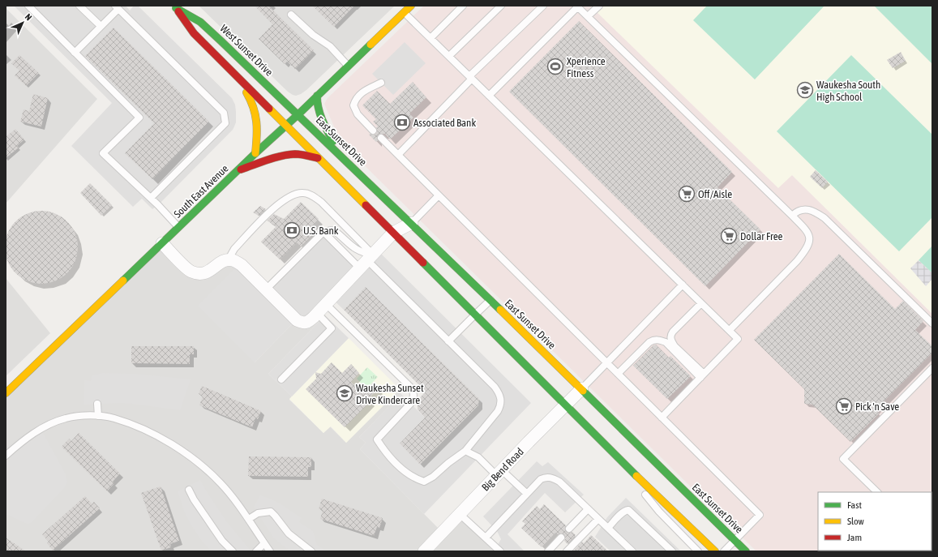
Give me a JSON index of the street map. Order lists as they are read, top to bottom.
{
  "streets": {
    "main road": ["West Sunset Drive", "East Sunset Drive", "South East Avenue"],
    "street": ["Big Bend Road"]
  },
  "crossings": [
    ["West Sunset Drive", "East Sunset Drive"],
    ["West Sunset Drive", "South East Avenue"],
    ["East Sunset Drive", "South East Avenue"],
    ["East Sunset Drive", "Big Bend Road"]
  ],
  "places": {
    "sports": ["Xperience Fitness"],
    "school or university": ["Waukesha South High School", "Waukesha Sunset Drive Kindercare"],
    "bank": ["Associated Bank", "U.S. Bank"],
    "supermarket": ["Off/Aisle", "Dollar Free", "Pick 'n Save"]
  },
  "legend": ["Fast", "Slow", "Jam"],
  "north": "top right"
}
